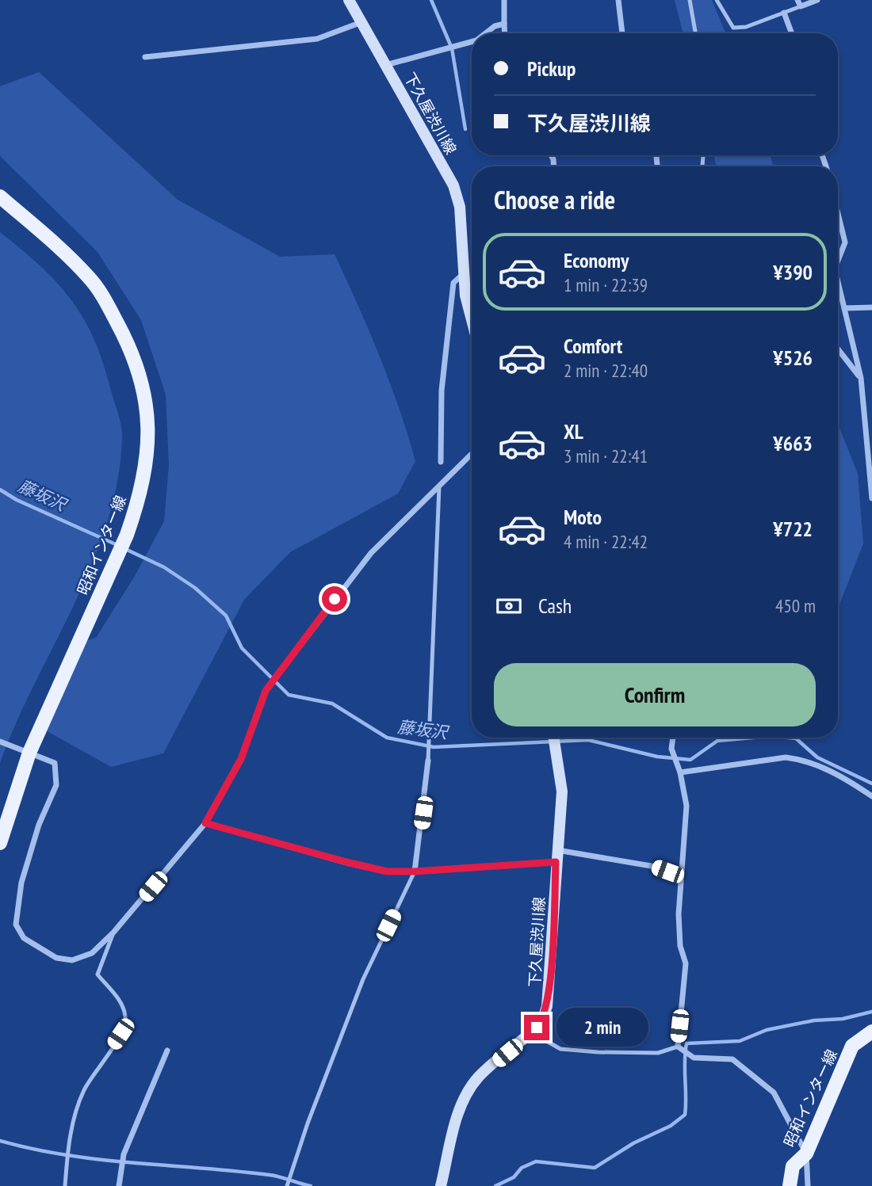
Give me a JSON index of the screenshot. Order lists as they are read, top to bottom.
{
  "streets": {
    "main road": ["下久屋渋川線", "昭和インター線"]
  },
  "water": ["藤坂沢"],
  "page": {
    "banner": ["Pickup", "下久屋渋川線"],
    "heading": "Choose a ride",
    "list": [
      {
        "name": "Economy",
        "note": "1 min · 22:39",
        "value": "¥390"
      },
      {
        "name": "Comfort",
        "note": "2 min · 22:40",
        "value": "¥526"
      },
      {
        "name": "XL",
        "note": "3 min · 22:41",
        "value": "¥663"
      },
      {
        "name": "Moto",
        "note": "4 min · 22:42",
        "value": "¥722"
      }
    ],
    "pay": ["Cash", "450 m"],
    "buttons": "Confirm",
    "bubble": "2 min"
  }
}
